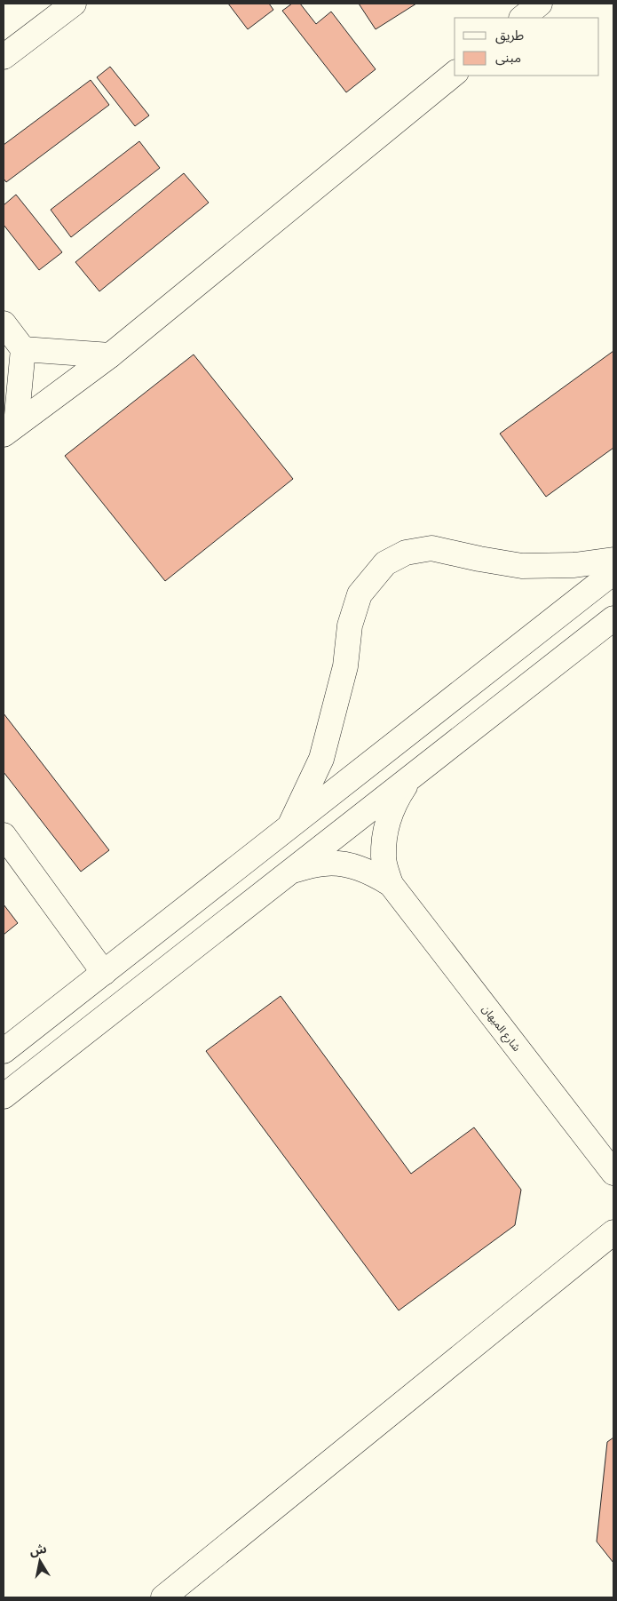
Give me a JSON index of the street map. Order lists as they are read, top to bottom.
{
  "streets": {
    "street": ["شارع الميهان"]
  },
  "legend": ["طريق", "مبنى"],
  "north": "top"
}
